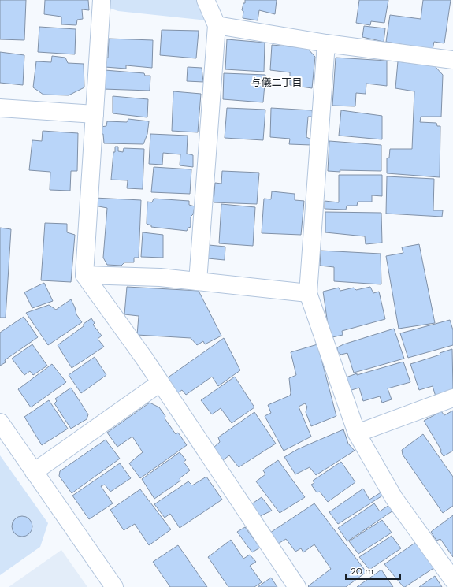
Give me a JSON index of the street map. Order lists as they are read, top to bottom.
{
  "districts": ["与儀二丁目"],
  "scale_bar": "20 m"
}
